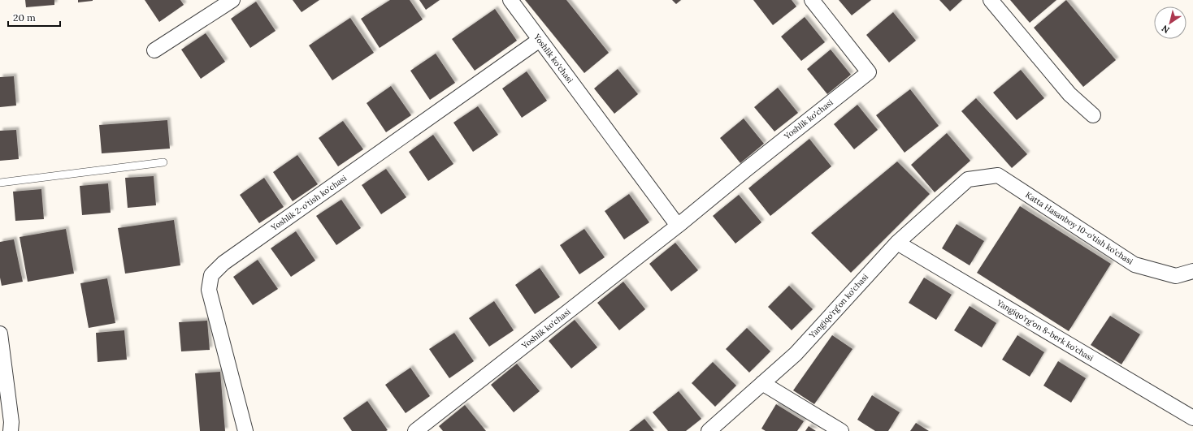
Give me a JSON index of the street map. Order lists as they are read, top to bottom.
{
  "streets": {
    "street": [
      "Yoshlik ko'chasi",
      "Yoshlik 2-o'tish ko'chasi",
      "Katta Hasanboy 10-o'tish ko'chasi",
      "Yangiqo'rg'on ko'chasi",
      "Yangiqo'rg'on 8-berk ko'chasi"
    ]
  },
  "crossings": [
    ["Yoshlik ko'chasi", "Yoshlik 2-o'tish ko'chasi"],
    ["Katta Hasanboy 10-o'tish ko'chasi", "Yangiqo'rg'on ko'chasi"],
    ["Yangiqo'rg'on ko'chasi", "Yangiqo'rg'on 8-berk ko'chasi"]
  ],
  "scale_bar": "20 m",
  "north": "bottom left"
}
